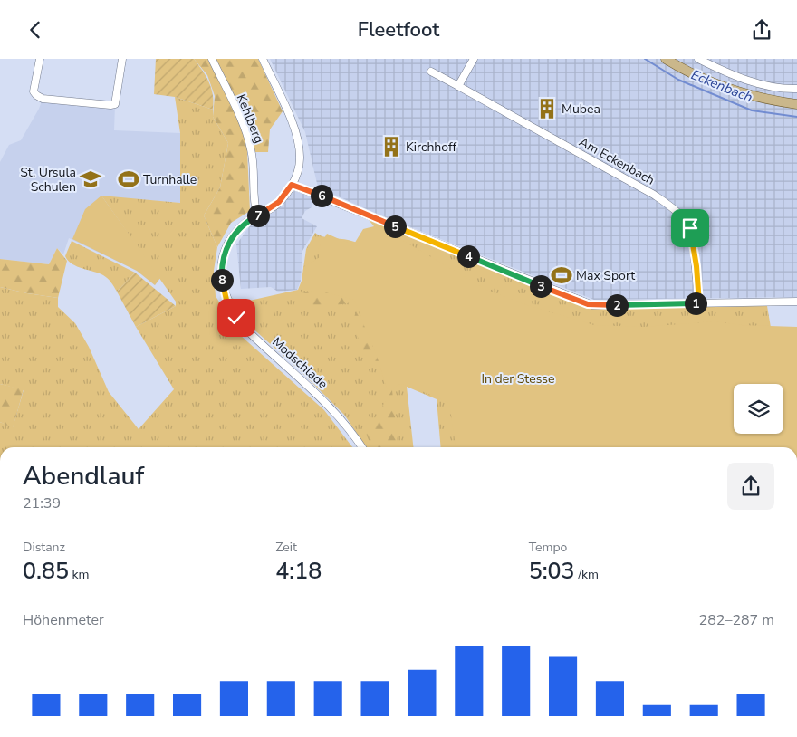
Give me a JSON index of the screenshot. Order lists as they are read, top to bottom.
{
  "streets": {
    "street": ["Kehlberg", "Am Eckenbach", "Modschlade"]
  },
  "crossings": [
    ["Kehlberg", "Modschlade"]
  ],
  "water": ["Eckenbach"],
  "parks": ["In der Stesse"],
  "places": {
    "building": ["Mubea", "Kirchhoff"],
    "school or university": ["St. Ursula Schulen"],
    "sports": ["Turnhalle", "Max Sport"]
  },
  "page": {
    "header": "Fleetfoot",
    "pins": [
      "6",
      "7",
      "5",
      "4",
      "8",
      "3",
      "1",
      "2"
    ],
    "heading": ["Abendlauf", "21:39"],
    "stats": [
      ["Distanz", "0.85 km"],
      ["Zeit", "4:18"],
      ["Tempo", "5:03 /km"]
    ],
    "chart": ["Höhenmeter", "282–287 m"]
  }
}
